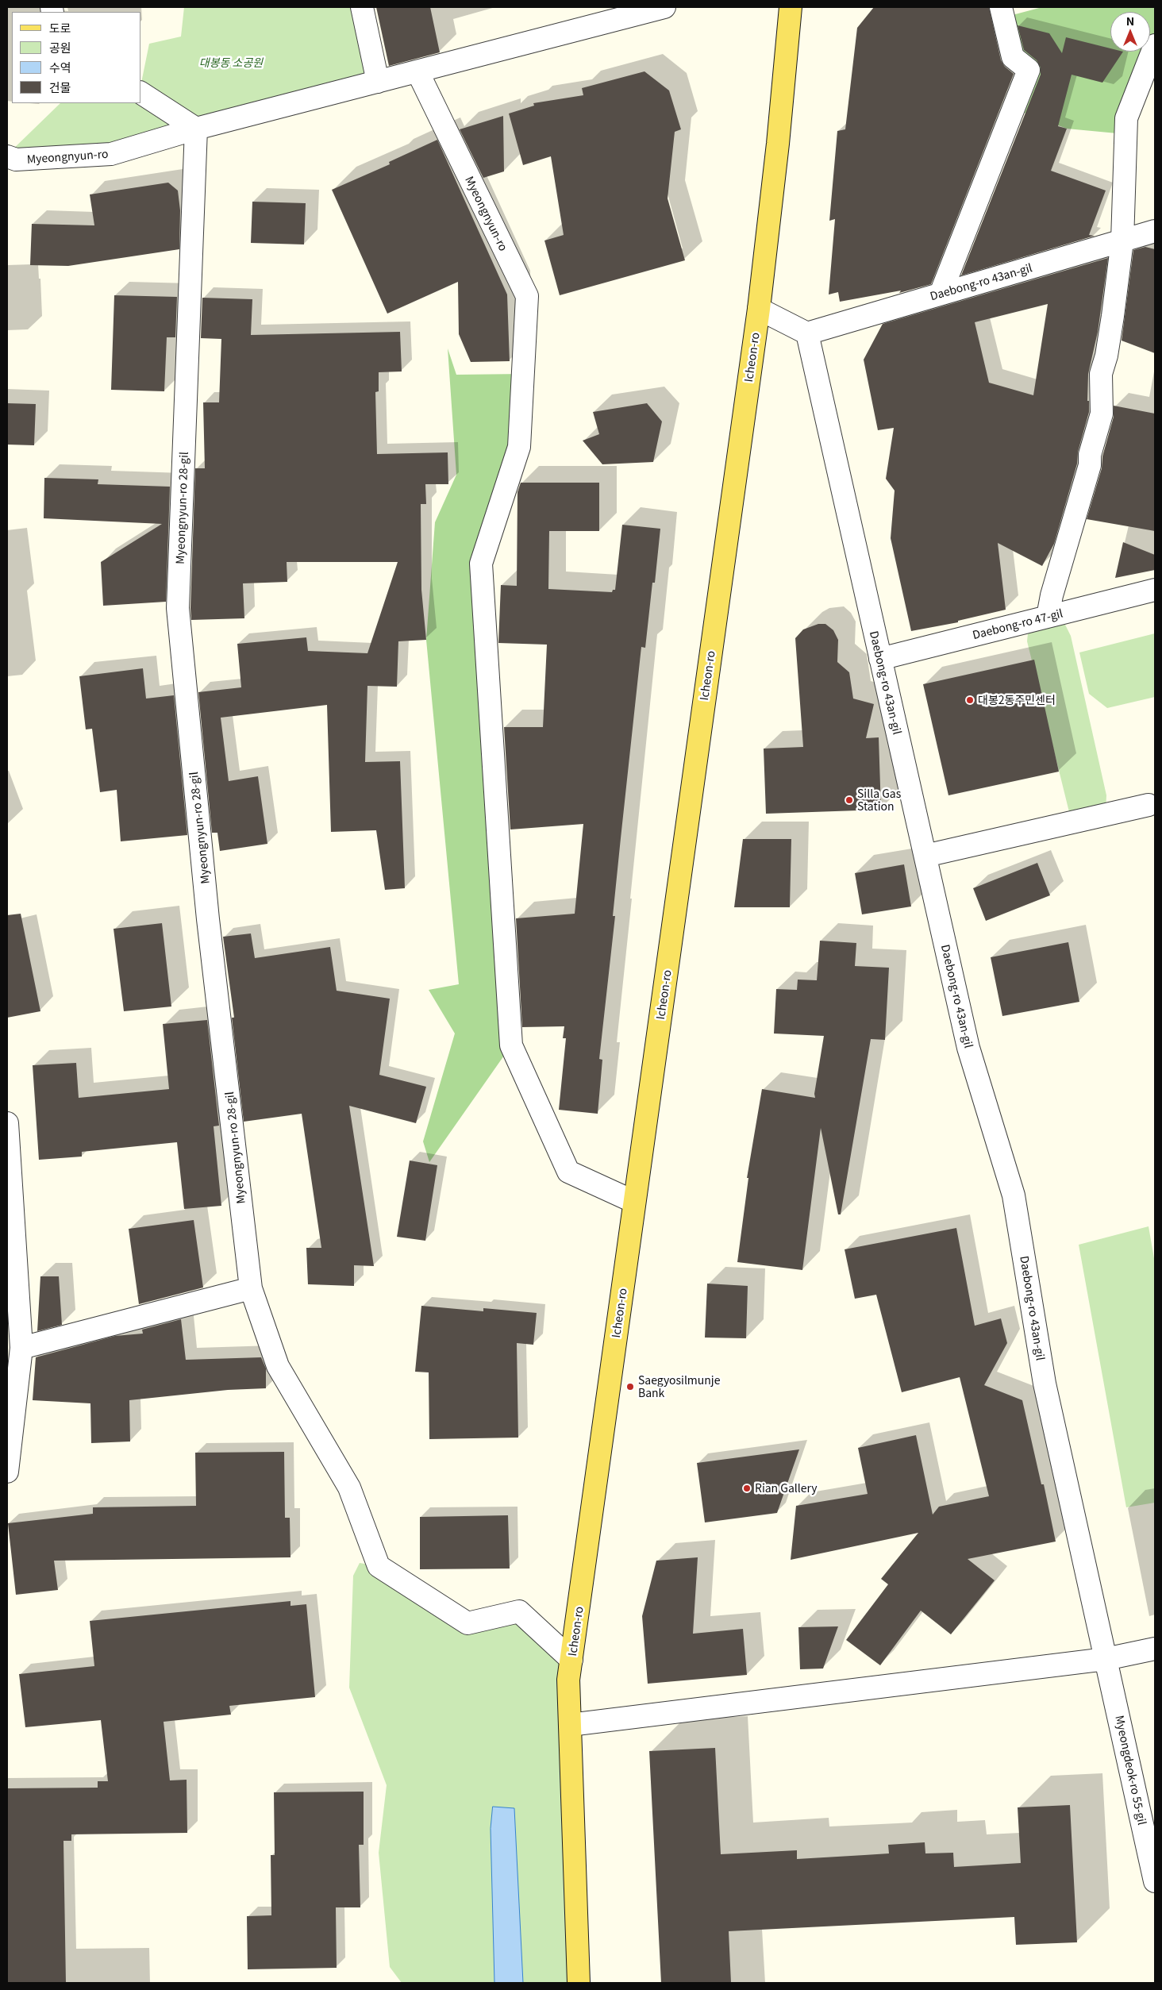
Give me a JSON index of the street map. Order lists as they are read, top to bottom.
{
  "streets": {
    "main road": ["Icheon-ro"],
    "street": [
      "Myeongnyun-ro",
      "Daebong-ro 43an-gil",
      "Myeongnyun-ro 28-gil",
      "Daebong-ro 47-gil",
      "Myeongdeok-ro 55-gil"
    ]
  },
  "crossings": [
    ["Myeongnyun-ro", "Icheon-ro"],
    ["Myeongnyun-ro", "Myeongnyun-ro 28-gil"],
    ["Daebong-ro 43an-gil", "Daebong-ro 47-gil"],
    ["Daebong-ro 43an-gil", "Myeongdeok-ro 55-gil"],
    ["Icheon-ro", "Myeongnyun-ro 28-gil"]
  ],
  "parks": ["대봉동 소공원"],
  "places": [
    "대봉2동주민센터",
    "Silla Gas Station",
    "Saegyosilmunje Bank",
    "Rian Gallery"
  ],
  "legend": [
    "도로",
    "공원",
    "수역",
    "건물"
  ],
  "north": "top"
}
